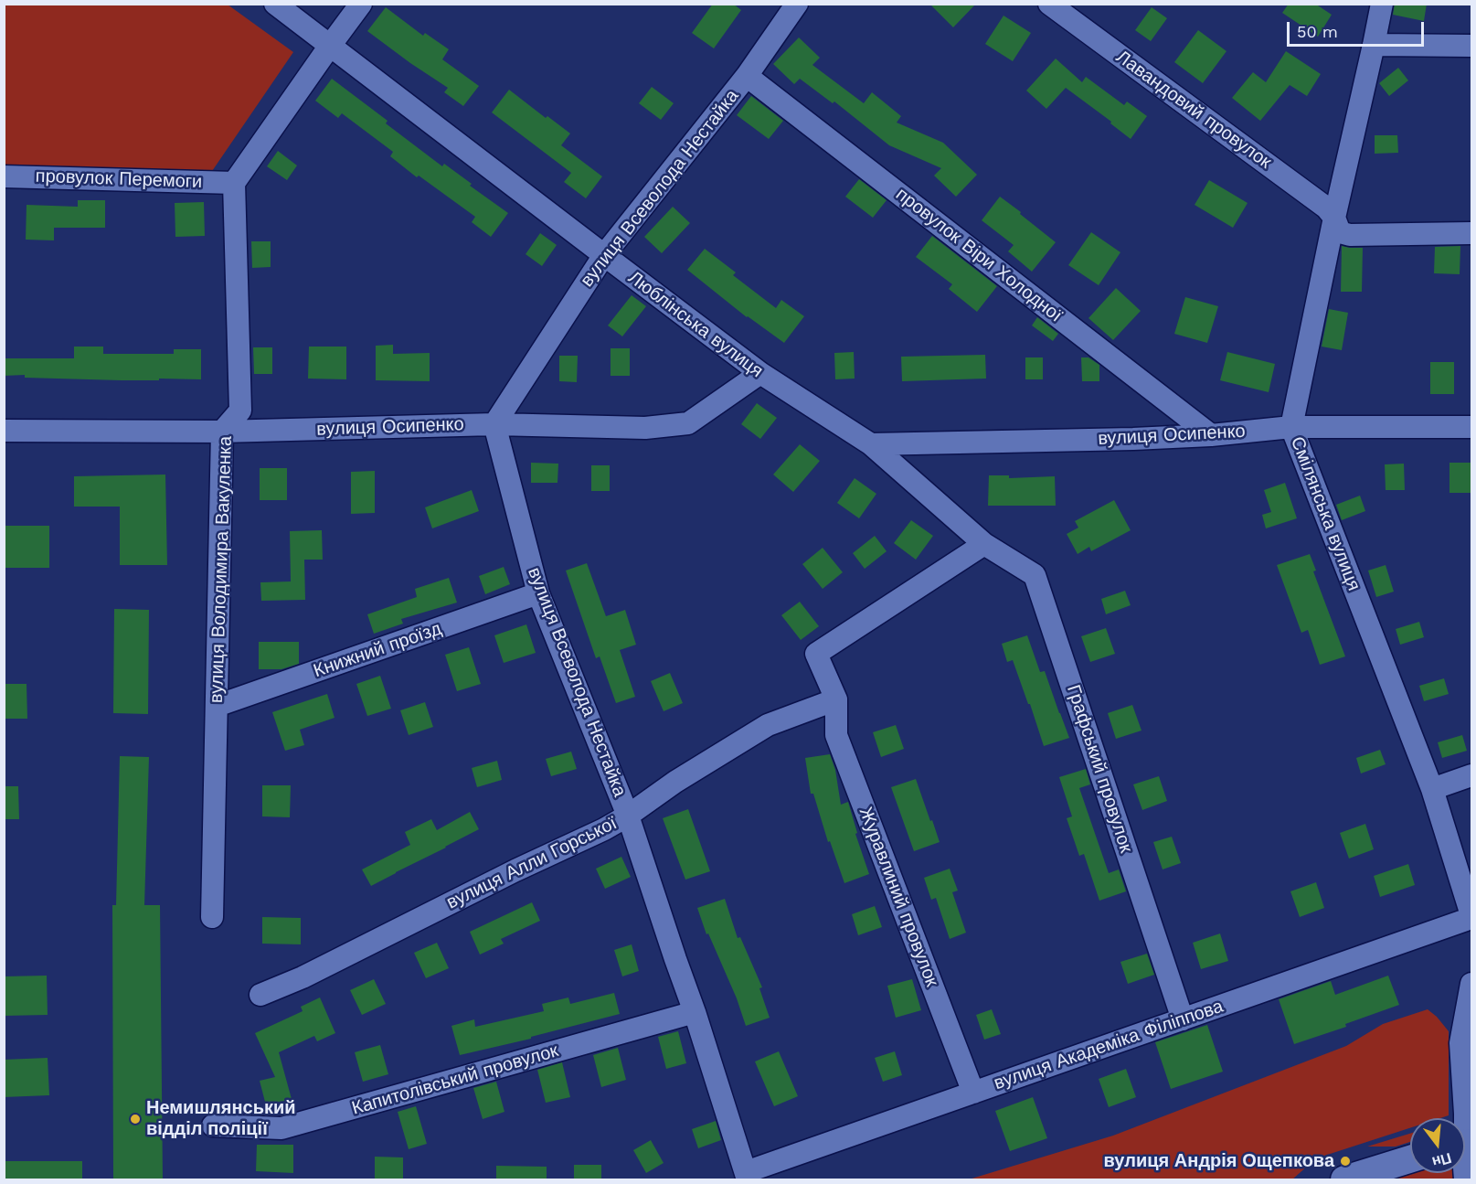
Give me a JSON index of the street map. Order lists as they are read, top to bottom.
{
  "streets": {
    "street": [
      "Лавандовий провулок",
      "провулок Перемоги",
      "вулиця Всеволода Нестайка",
      "провулок Віри Холодної",
      "Люблінська вулиця",
      "вулиця Осипенко",
      "Смілянська вулиця",
      "вулиця Володимира Вакуленка",
      "Книжний проїзд",
      "Графський провулок",
      "вулиця Алли Горської",
      "Журавлиний провулок",
      "вулиця Академіка Філіппова",
      "Капитолівський провулок"
    ]
  },
  "crossings": [
    ["Лавандовий провулок", "Смілянська вулиця"],
    ["провулок Перемоги", "вулиця Володимира Вакуленка"],
    ["вулиця Всеволода Нестайка", "провулок Віри Холодної"],
    ["вулиця Всеволода Нестайка", "Люблінська вулиця"],
    ["вулиця Всеволода Нестайка", "вулиця Осипенко"],
    ["вулиця Всеволода Нестайка", "Книжний проїзд"],
    ["вулиця Всеволода Нестайка", "вулиця Алли Горської"],
    ["вулиця Всеволода Нестайка", "вулиця Академіка Філіппова"],
    ["вулиця Всеволода Нестайка", "Капитолівський провулок"],
    ["провулок Віри Холодної", "вулиця Осипенко"],
    ["Люблінська вулиця", "вулиця Осипенко"],
    ["Люблінська вулиця", "Графський провулок"],
    ["вулиця Осипенко", "Смілянська вулиця"],
    ["вулиця Осипенко", "вулиця Володимира Вакуленка"],
    ["Смілянська вулиця", "вулиця Академіка Філіппова"],
    ["вулиця Володимира Вакуленка", "Книжний проїзд"],
    ["Графський провулок", "вулиця Академіка Філіппова"],
    ["вулиця Алли Горської", "Журавлиний провулок"],
    ["Журавлиний провулок", "вулиця Академіка Філіппова"]
  ],
  "places": ["Немишлянський відділ поліції", "вулиця Андрія Ощепкова"],
  "scale_bar": "50 m",
  "north": "bottom"
}
